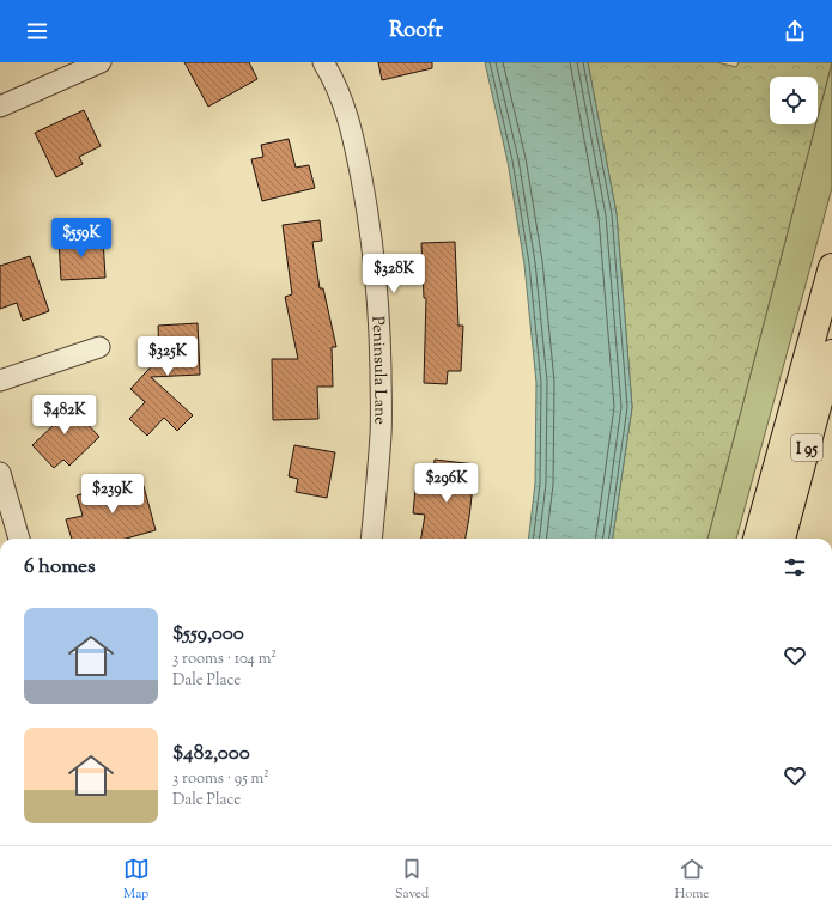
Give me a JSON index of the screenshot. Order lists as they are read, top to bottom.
{
  "streets": {
    "highway": ["I 95"],
    "street": ["Peninsula Lane"]
  },
  "page": {
    "header": "Roofr",
    "price": [
      "$559K",
      "$328K",
      "$325K",
      "$482K",
      "$296K",
      "$239K"
    ],
    "heading": "6 homes",
    "list": [
      {
        "name": "$559,000",
        "note": "3 rooms · 104 m² · Dale Place"
      },
      {
        "name": "$482,000",
        "note": "3 rooms · 95 m² · Dale Place"
      }
    ],
    "tabs": ["Map", "Saved", "Home"]
  }
}
